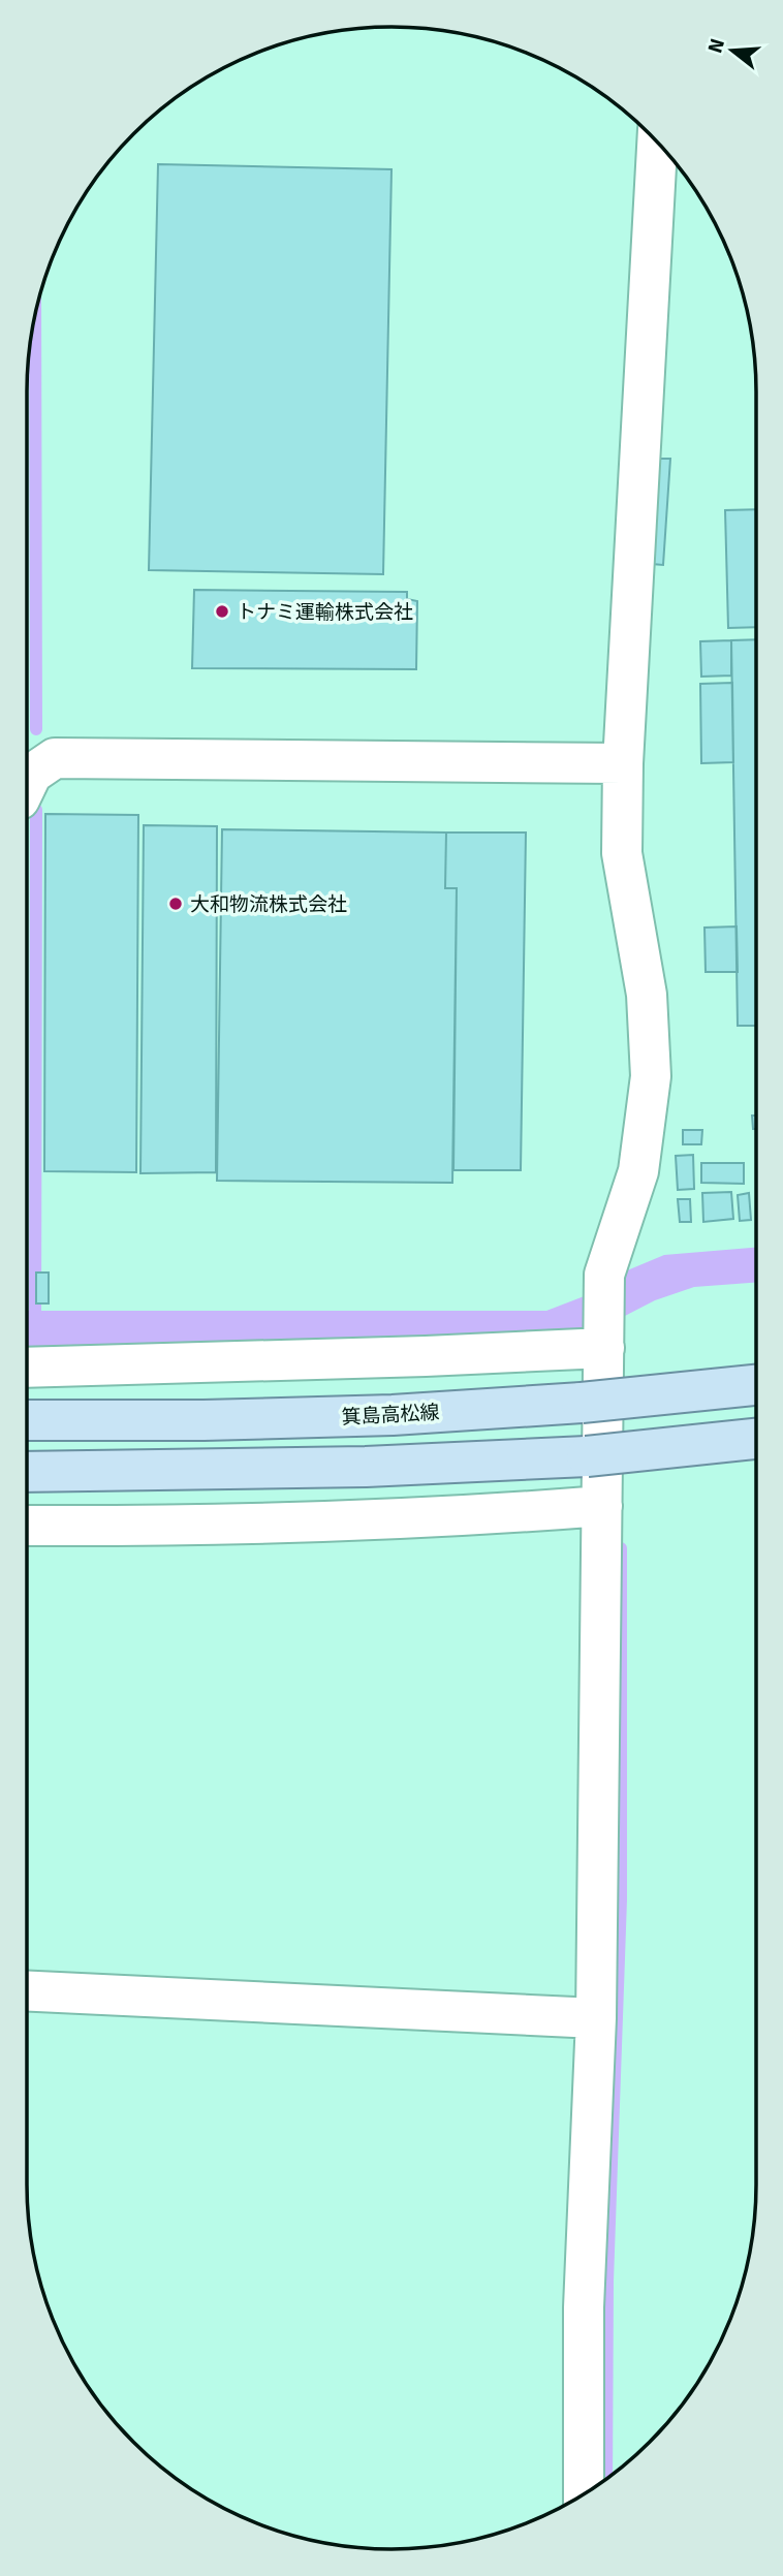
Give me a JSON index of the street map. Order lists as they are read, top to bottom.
{
  "streets": {
    "main road": ["箕島高松線"]
  },
  "places": ["トナミ運輸株式会社", "大和物流株式会社"],
  "north": "left"
}
